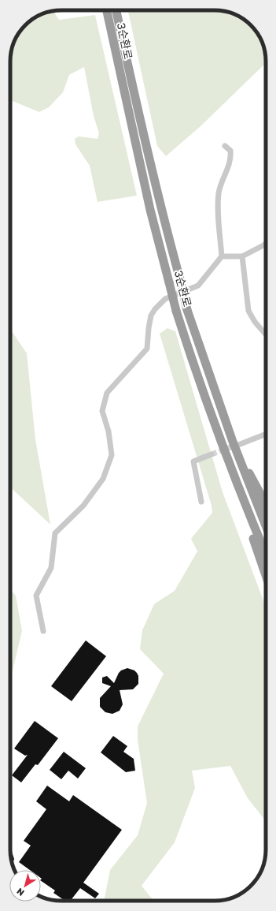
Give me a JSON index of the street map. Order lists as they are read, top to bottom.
{
  "streets": {
    "highway": ["3순환로"]
  },
  "north": "bottom left"
}
